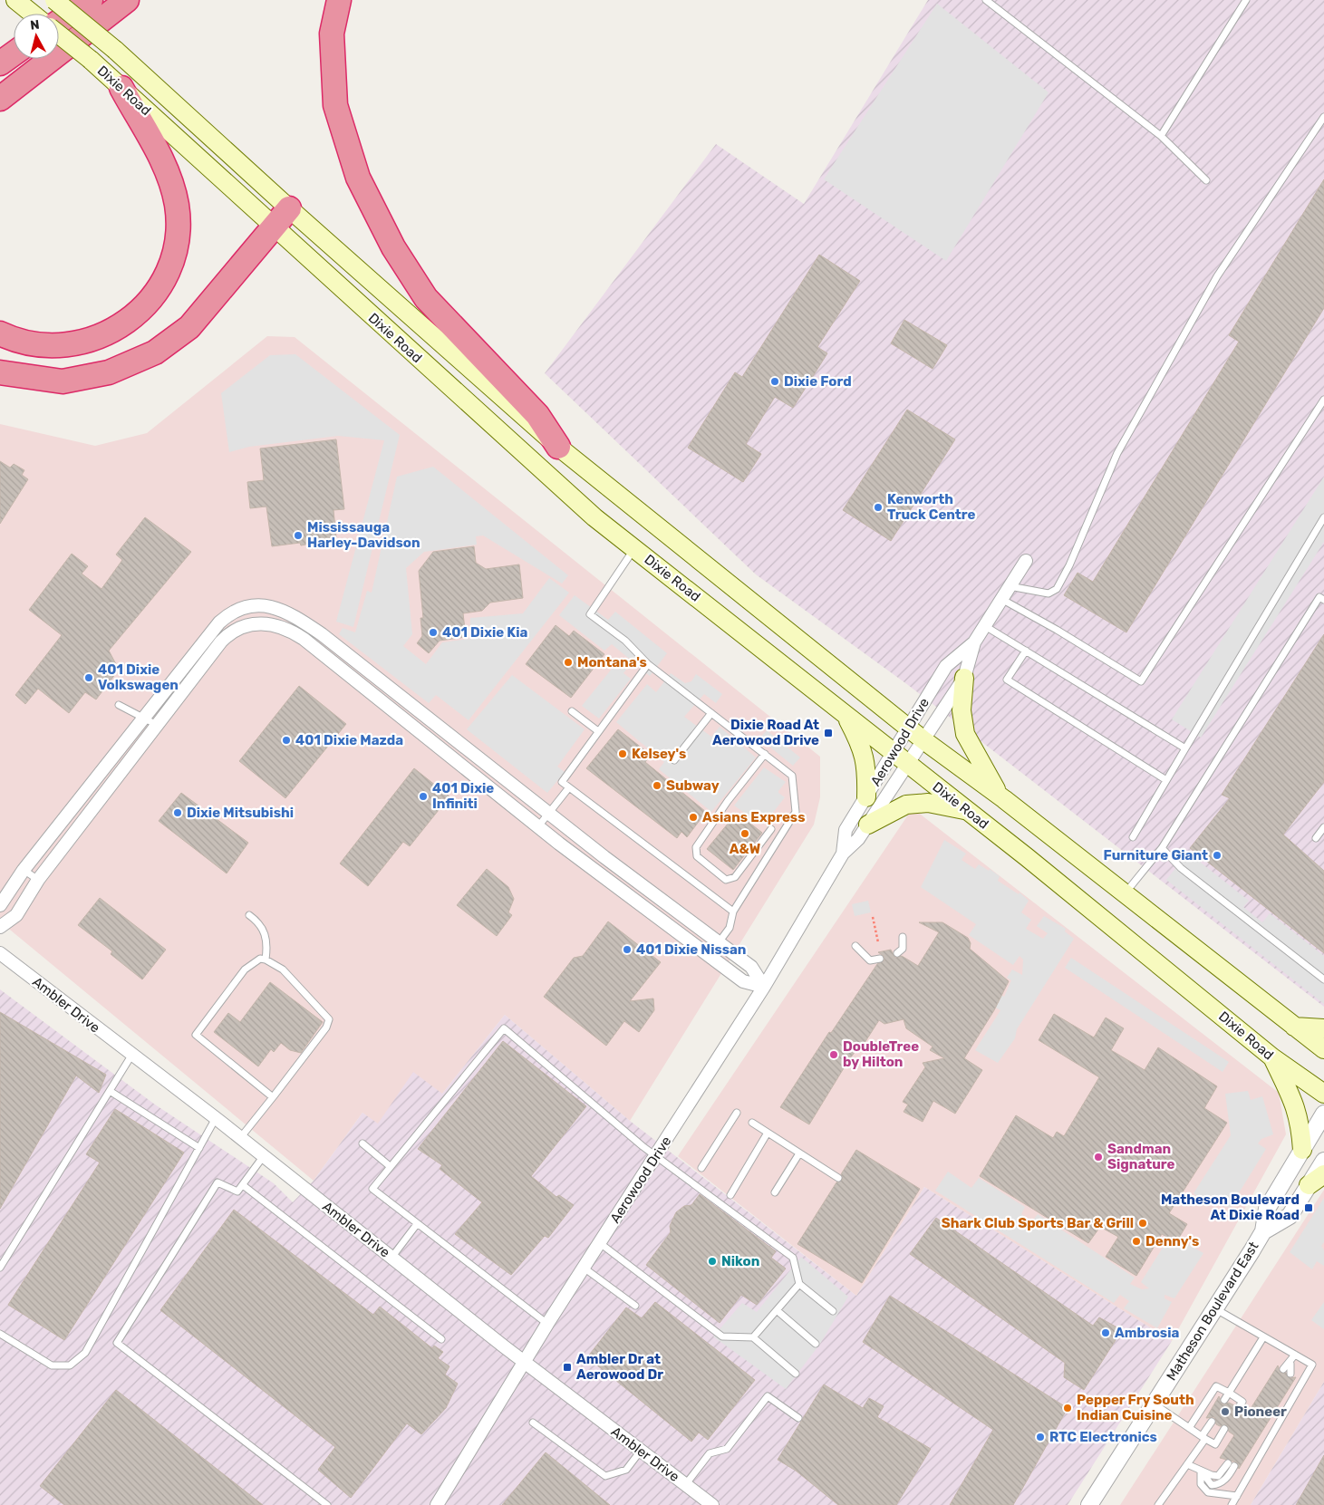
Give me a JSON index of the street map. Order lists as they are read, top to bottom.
{
  "streets": {
    "main road": ["Dixie Road"],
    "street": ["Aerowood Drive", "Ambler Drive", "Matheson Boulevard East"]
  },
  "crossings": [
    ["Dixie Road", "Aerowood Drive"],
    ["Aerowood Drive", "Ambler Drive"]
  ],
  "places": {
    "other": [
      "Dixie Ford",
      "Kenworth Truck Centre",
      "Mississauga Harley-Davidson",
      "401 Dixie Kia",
      "Montana's",
      "401 Dixie Volkswagen",
      "401 Dixie Mazda",
      "Kelsey's",
      "Subway",
      "401 Dixie Infiniti",
      "Dixie Mitsubishi",
      "Asians Express",
      "A&W",
      "Furniture Giant",
      "401 Dixie Nissan",
      "DoubleTree by Hilton",
      "Sandman Signature",
      "Shark Club Sports Bar & Grill",
      "Denny's",
      "Nikon",
      "Ambrosia",
      "Pepper Fry South Indian Cuisine",
      "Pioneer",
      "RTC Electronics"
    ],
    "transit": ["Dixie Road At Aerowood Drive", "Matheson Boulevard At Dixie Road", "Ambler Dr at Aerowood Dr"]
  },
  "north": "top"
}
